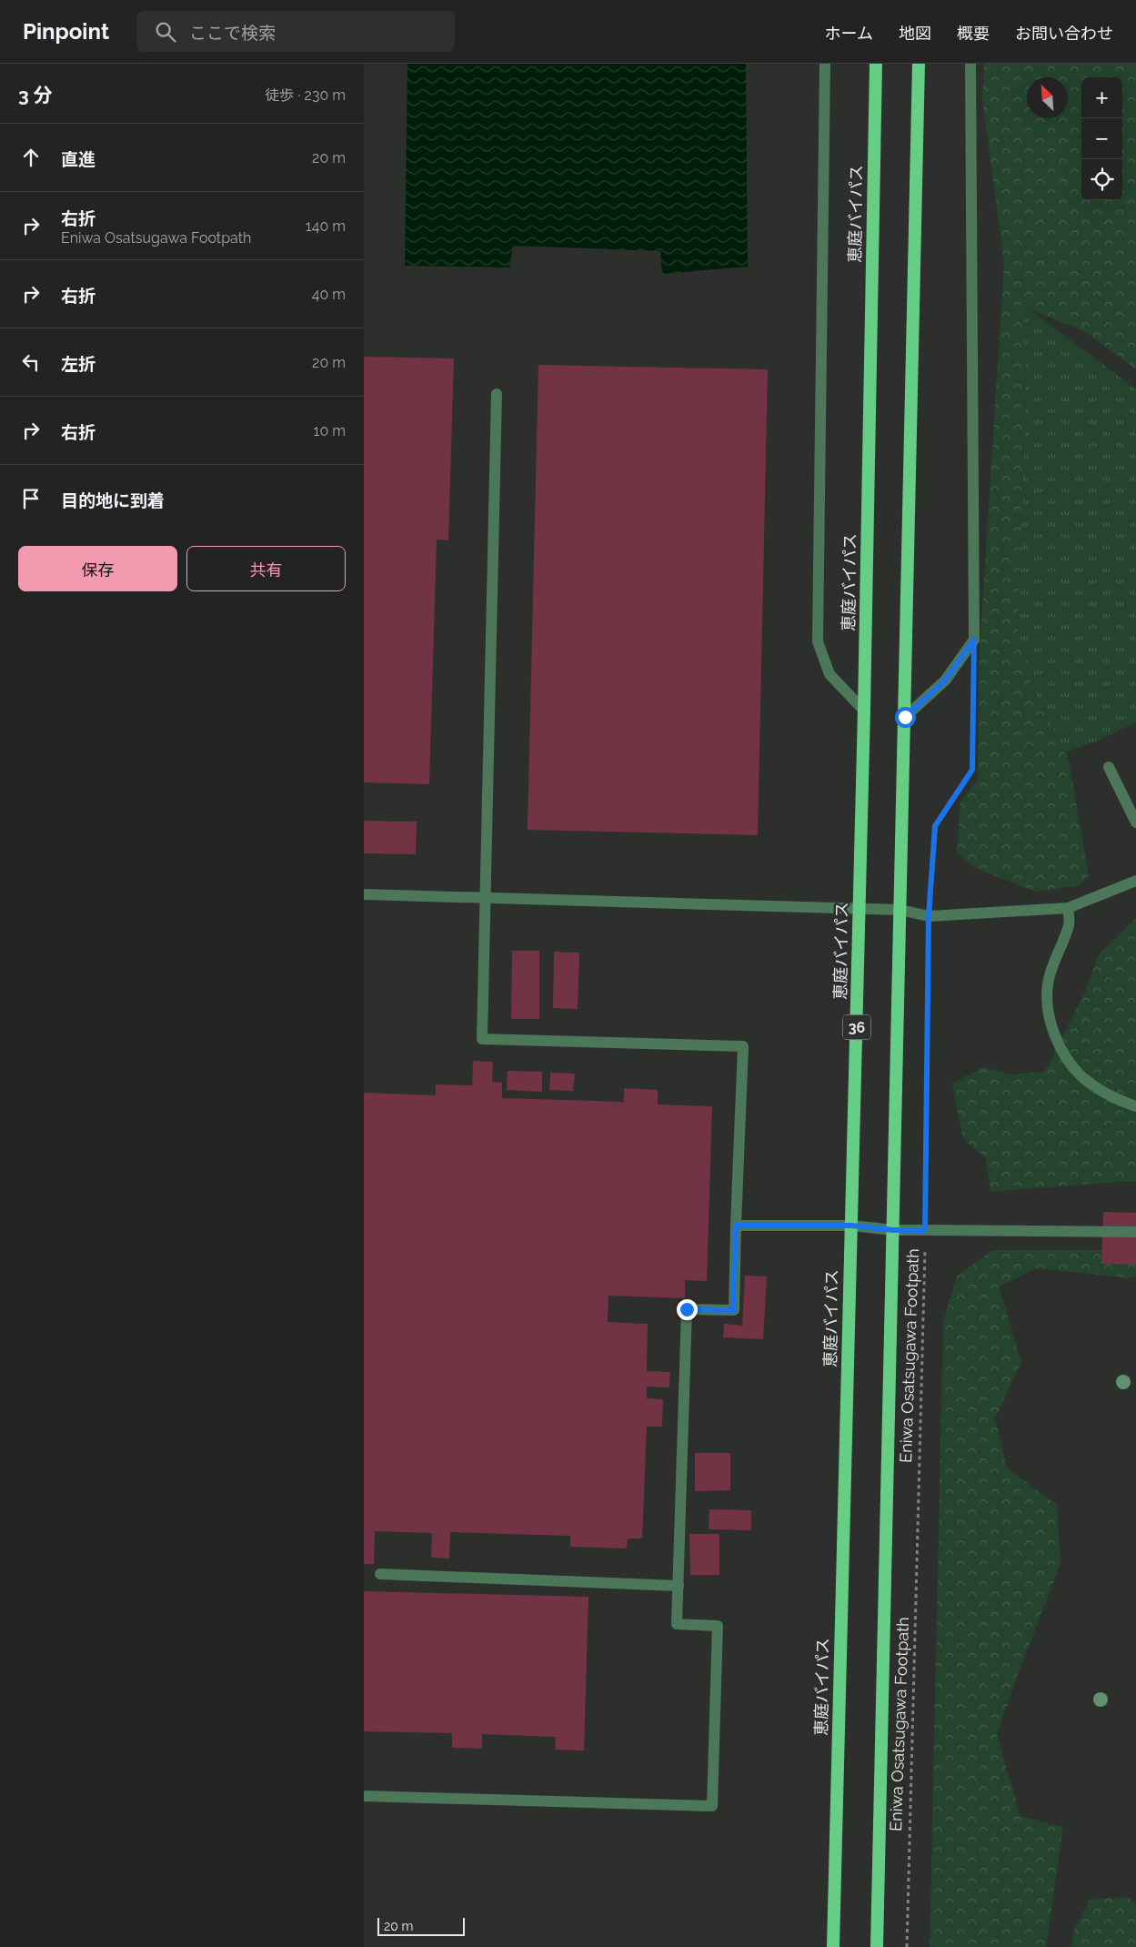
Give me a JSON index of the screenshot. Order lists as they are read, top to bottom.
{
  "streets": {
    "highway": ["恵庭バイパス", "36"],
    "path": ["Eniwa Osatsugawa Footpath"]
  },
  "scale_bar": "20 m",
  "north": "top left",
  "page": {
    "header": "Pinpoint",
    "search": "ここで検索",
    "nav": [
      "ホーム",
      "地図",
      "概要",
      "お問い合わせ"
    ],
    "heading": ["3 分", "徒歩 · 230 m"],
    "map_buttons": ["+", "−"],
    "list": [
      ["直進", "20 m"],
      ["右折", "Eniwa Osatsugawa Footpath", "140 m"],
      ["右折", "40 m"],
      ["左折", "20 m"],
      ["右折", "10 m"],
      "目的地に到着"
    ],
    "buttons": ["保存", "共有"],
    "scale": "20 m"
  }
}
